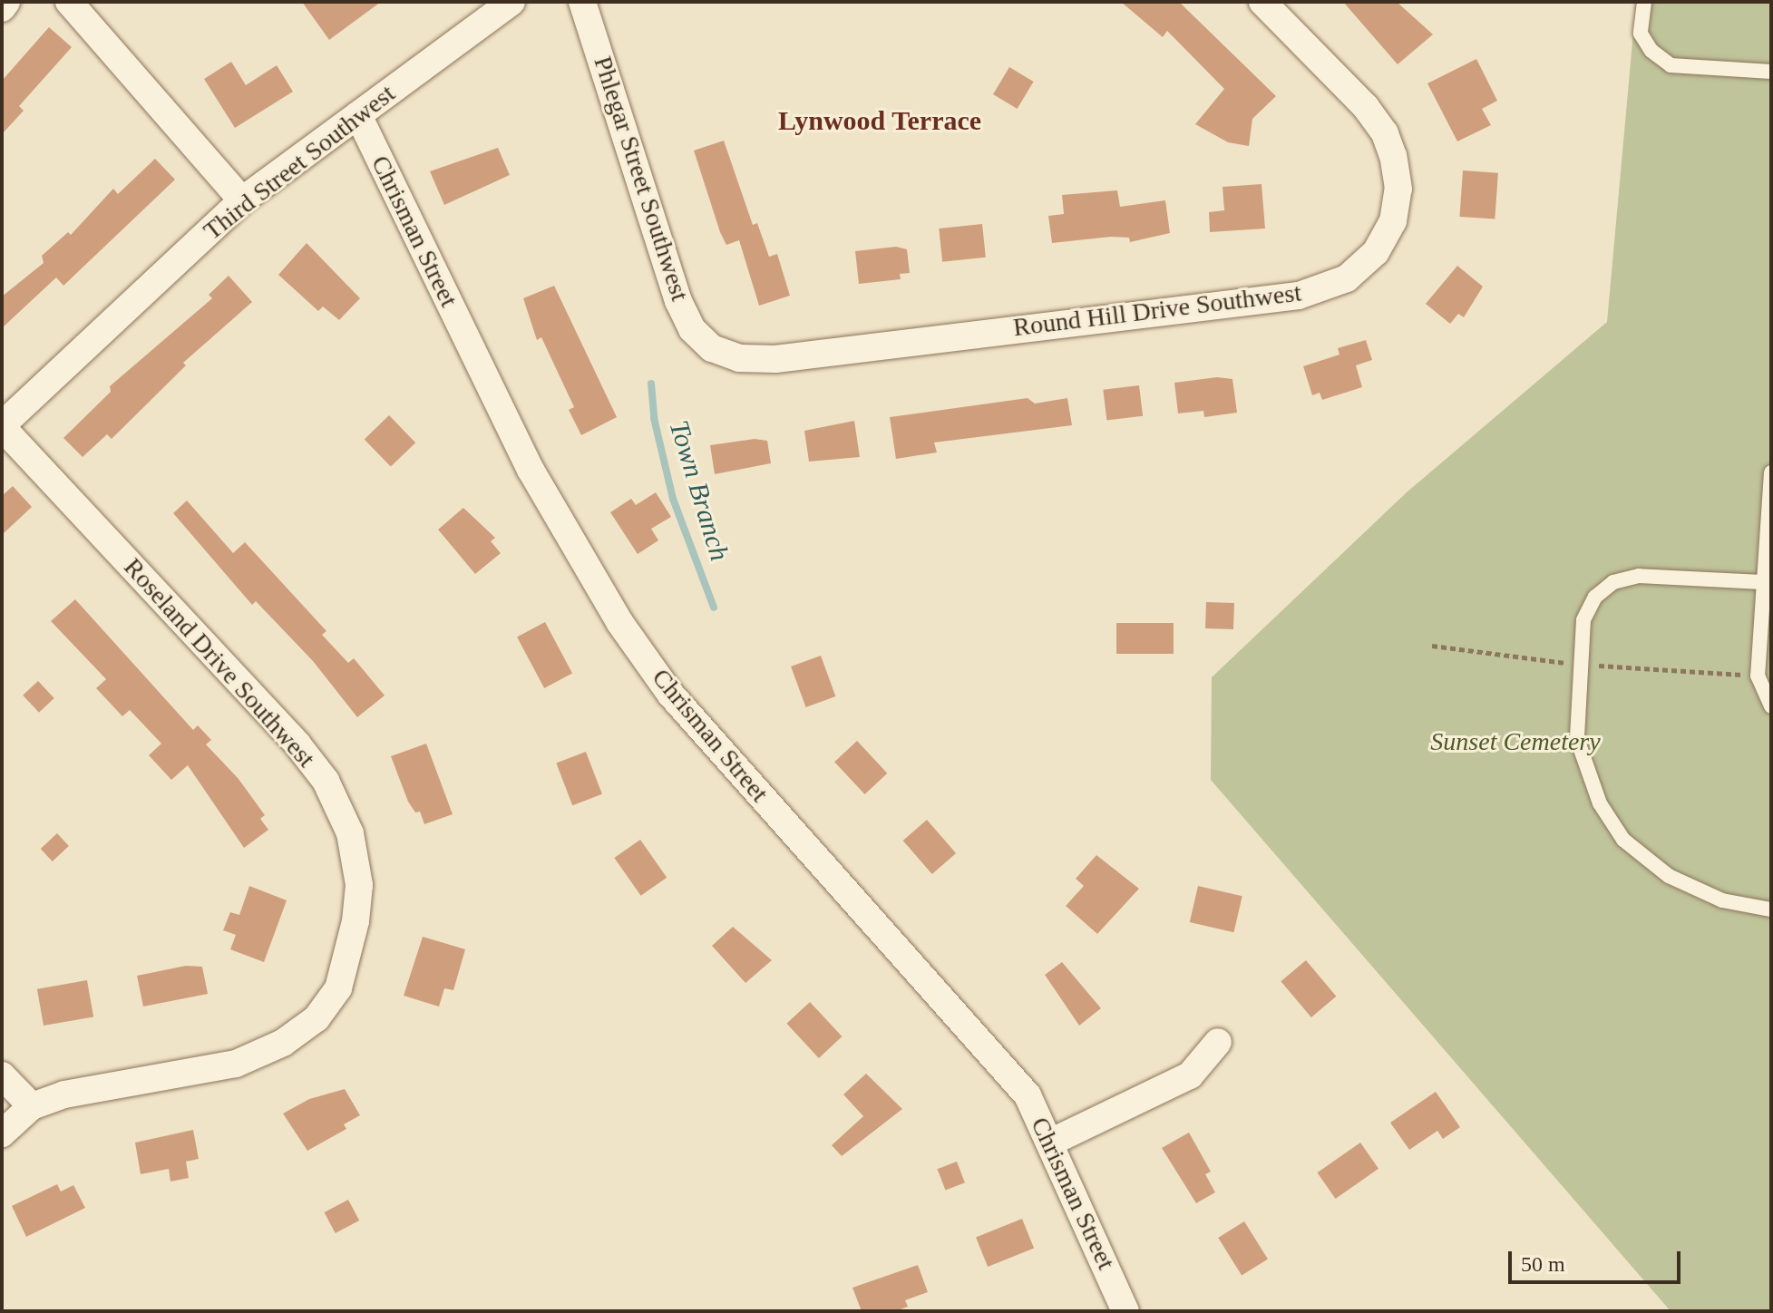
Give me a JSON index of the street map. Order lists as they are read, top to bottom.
{
  "streets": {
    "street": [
      "Third Street Southwest",
      "Phlegar Street Southwest",
      "Chrisman Street",
      "Round Hill Drive Southwest",
      "Roseland Drive Southwest"
    ]
  },
  "crossings": [
    ["Third Street Southwest", "Chrisman Street"],
    ["Third Street Southwest", "Roseland Drive Southwest"],
    ["Phlegar Street Southwest", "Round Hill Drive Southwest"]
  ],
  "districts": ["Lynwood Terrace"],
  "water": ["Town Branch"],
  "parks": ["Sunset Cemetery"],
  "scale_bar": "50 m"
}
